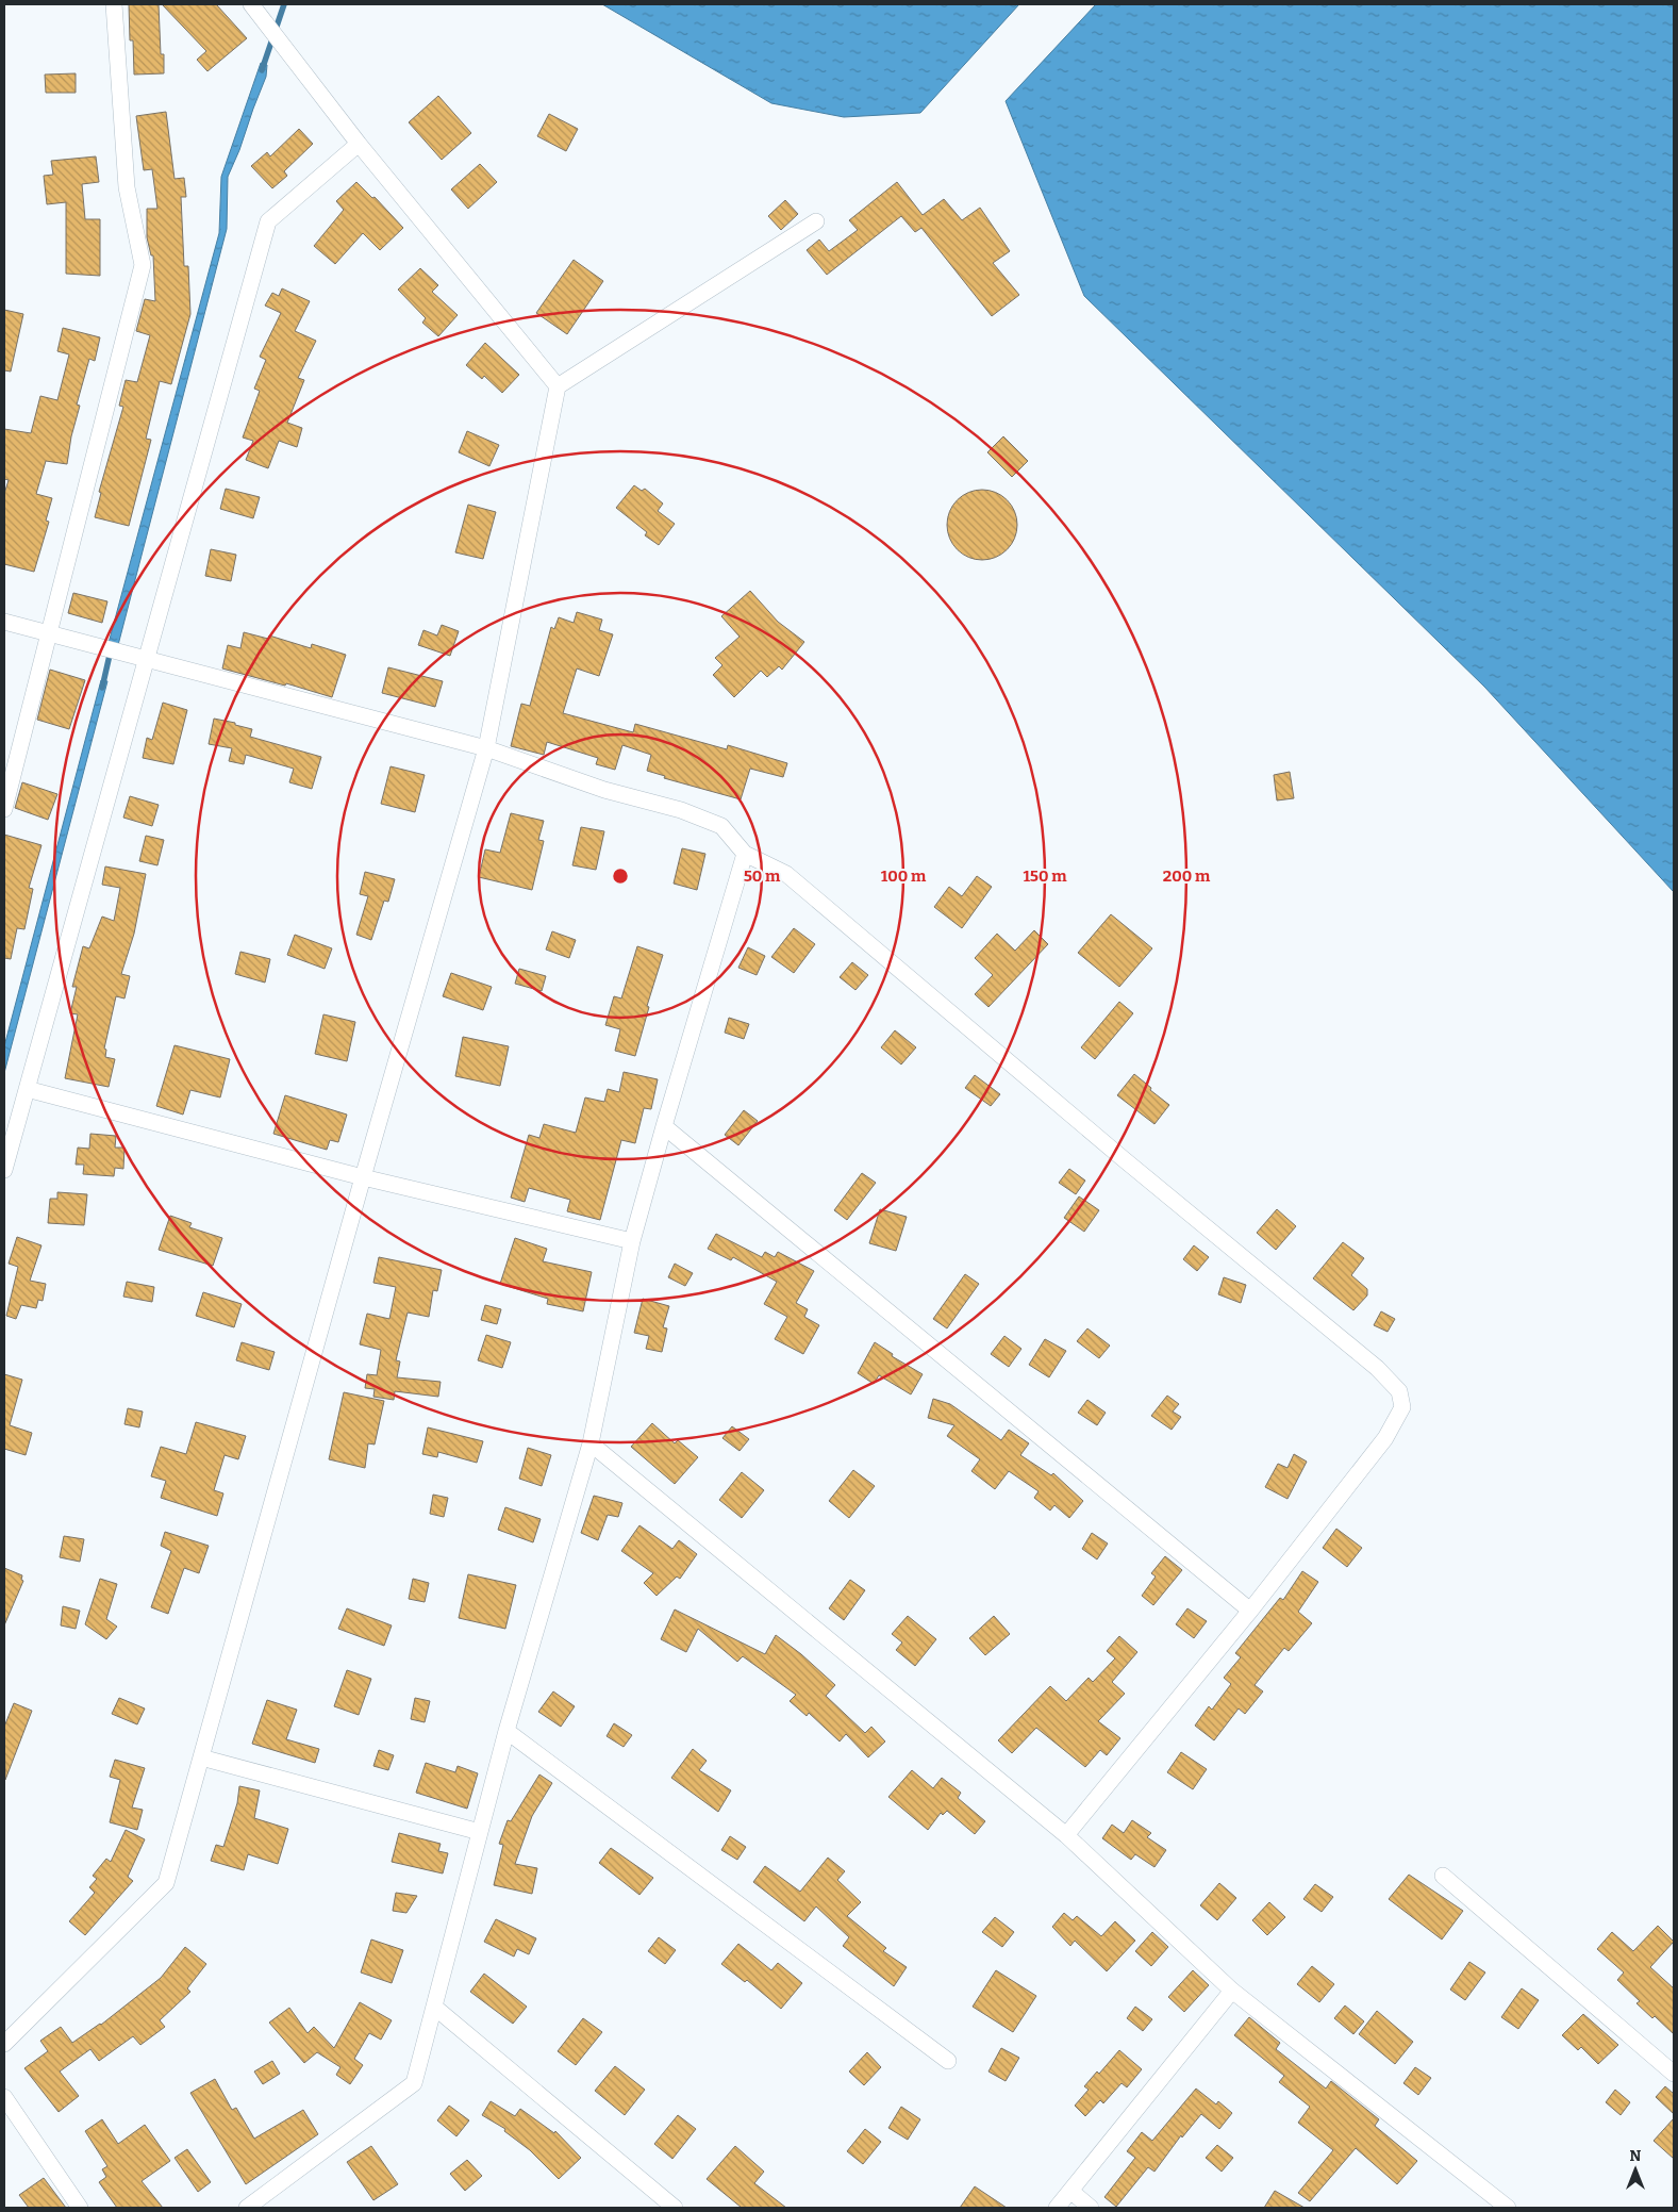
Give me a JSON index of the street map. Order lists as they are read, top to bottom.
{
  "north": "top",
  "rings": [
    "50 m",
    "100 m",
    "150 m",
    "200 m"
  ]
}
